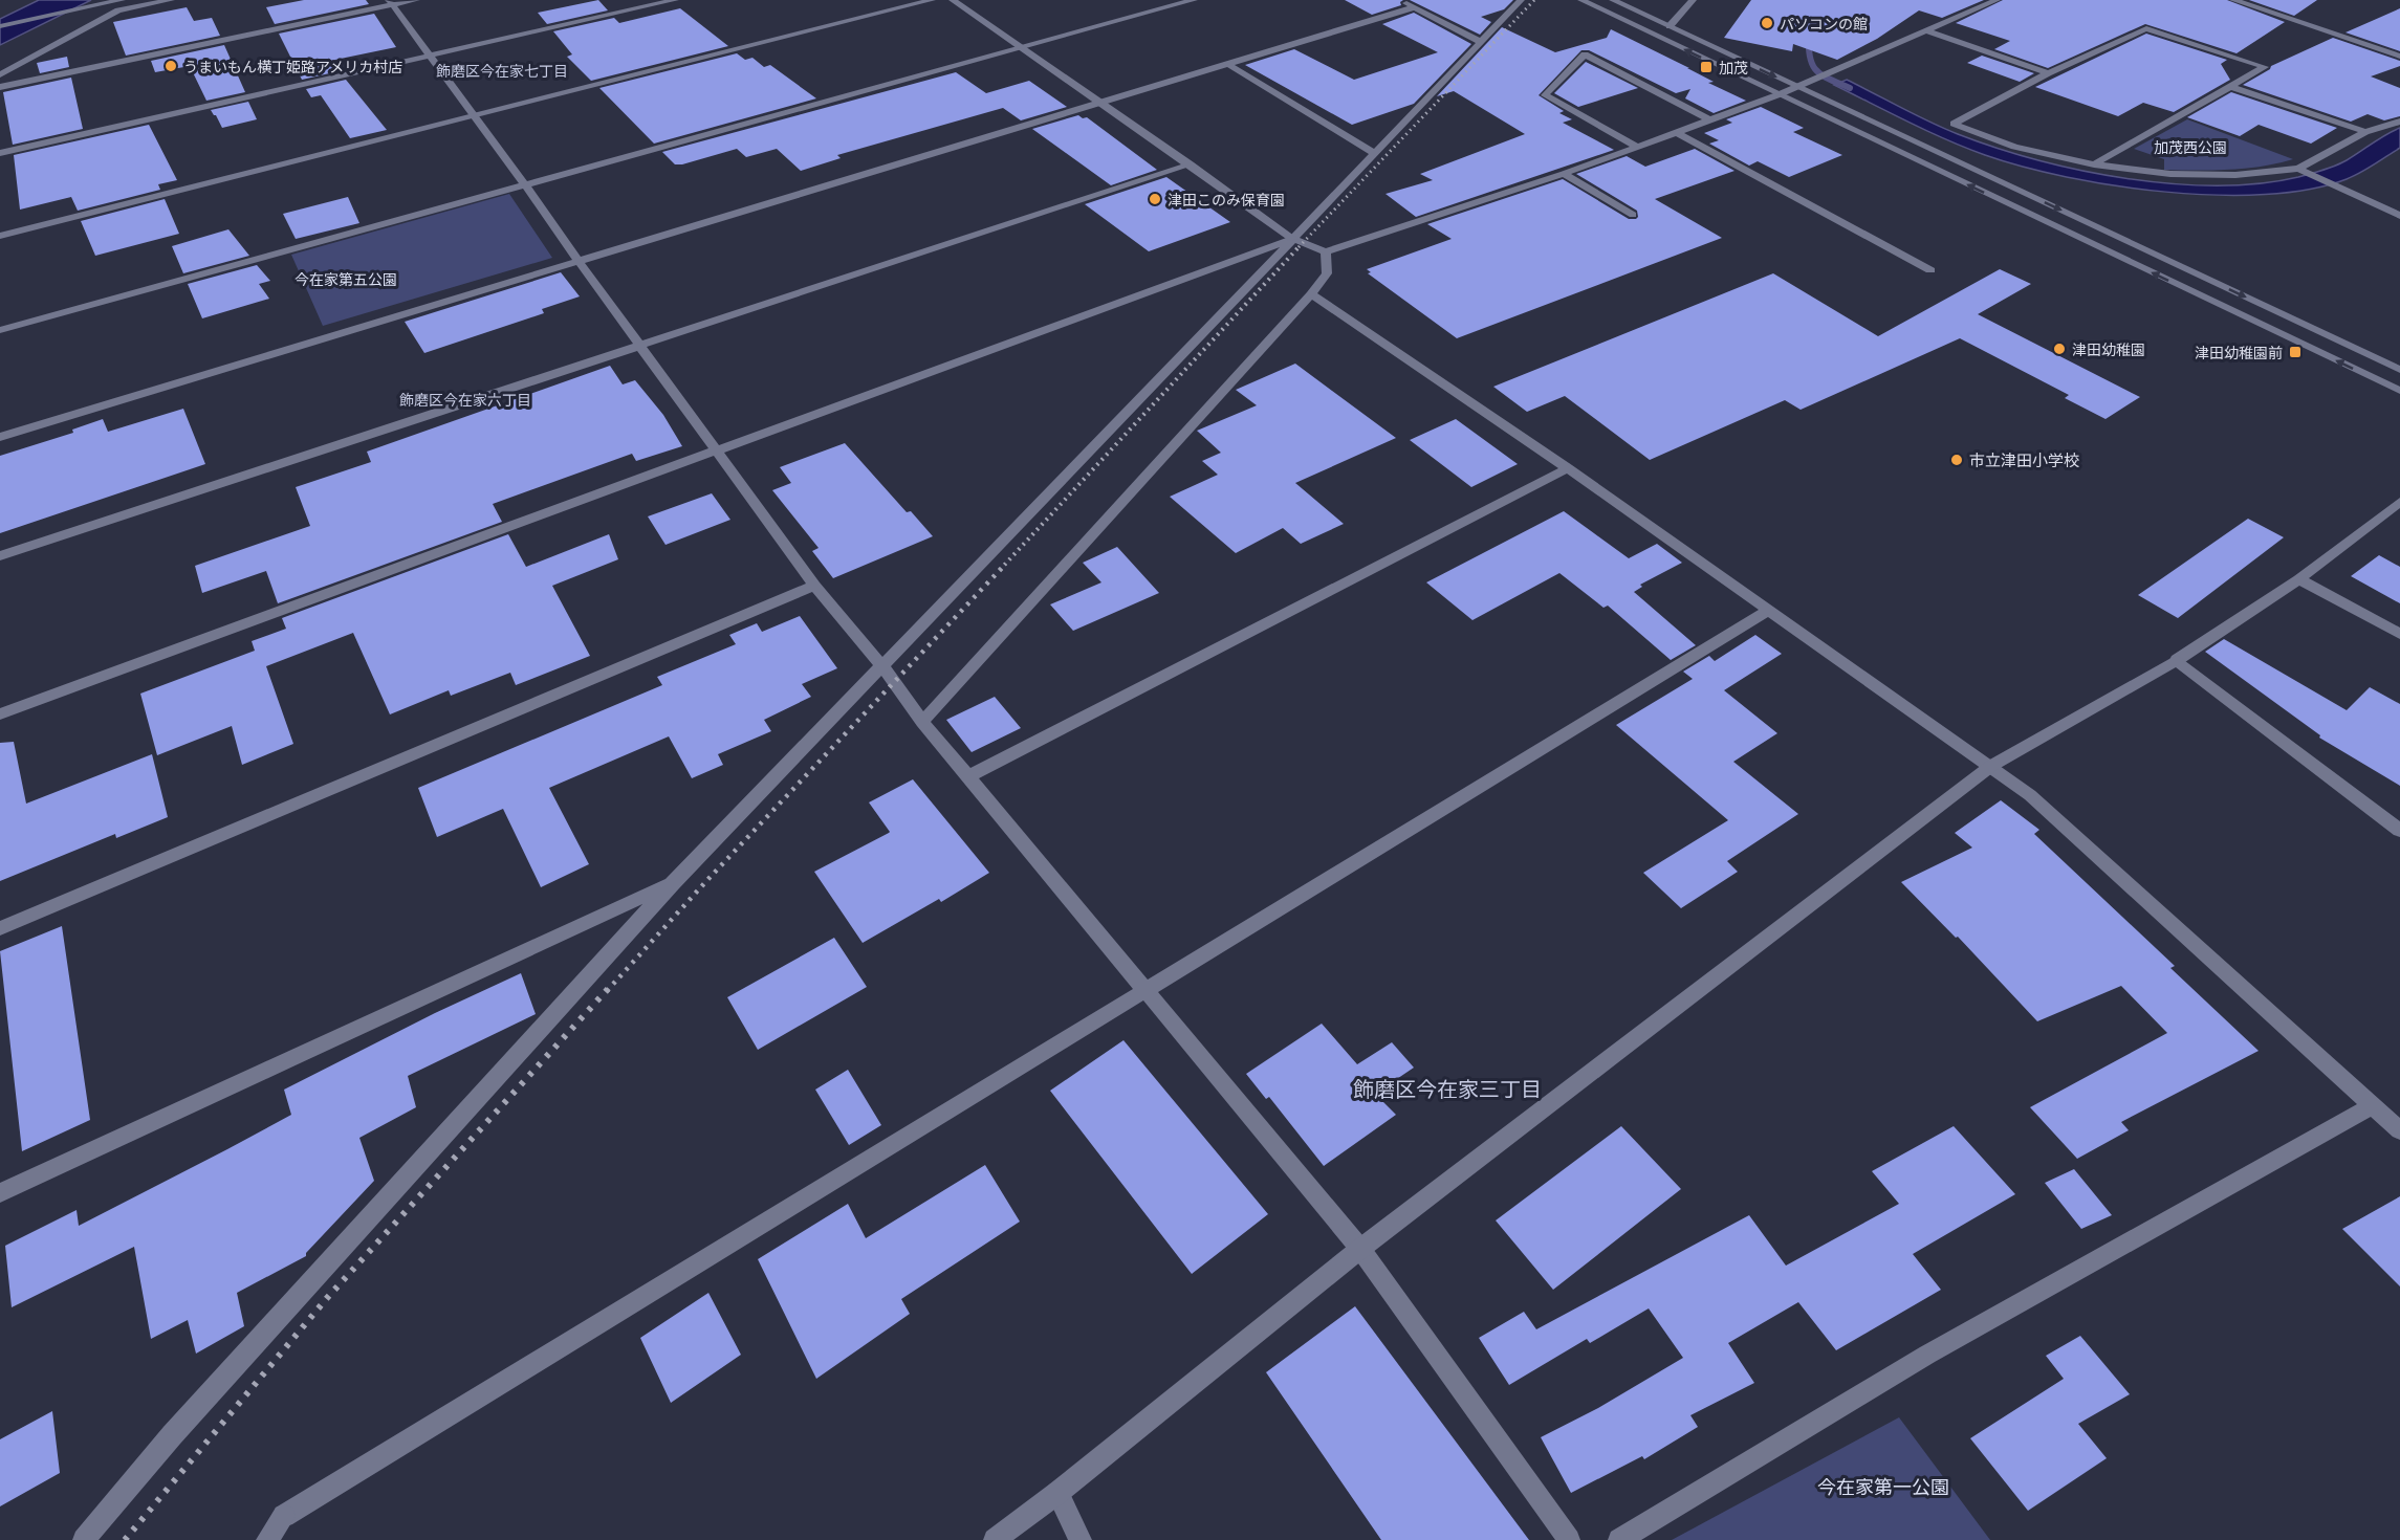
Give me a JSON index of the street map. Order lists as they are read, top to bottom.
{
  "districts": ["飾磨区今在家七丁目", "飾磨区今在家六丁目", "飾磨区今在家三丁目"],
  "parks": ["加茂西公園", "今在家第五公園", "今在家第一公園"],
  "places": {
    "other": [
      "パソコンの館",
      "うまいもん横丁姫路アメリカ村店",
      "津田このみ保育園",
      "津田幼稚園",
      "市立津田小学校"
    ],
    "transit": ["加茂", "津田幼稚園前"]
  }
}
